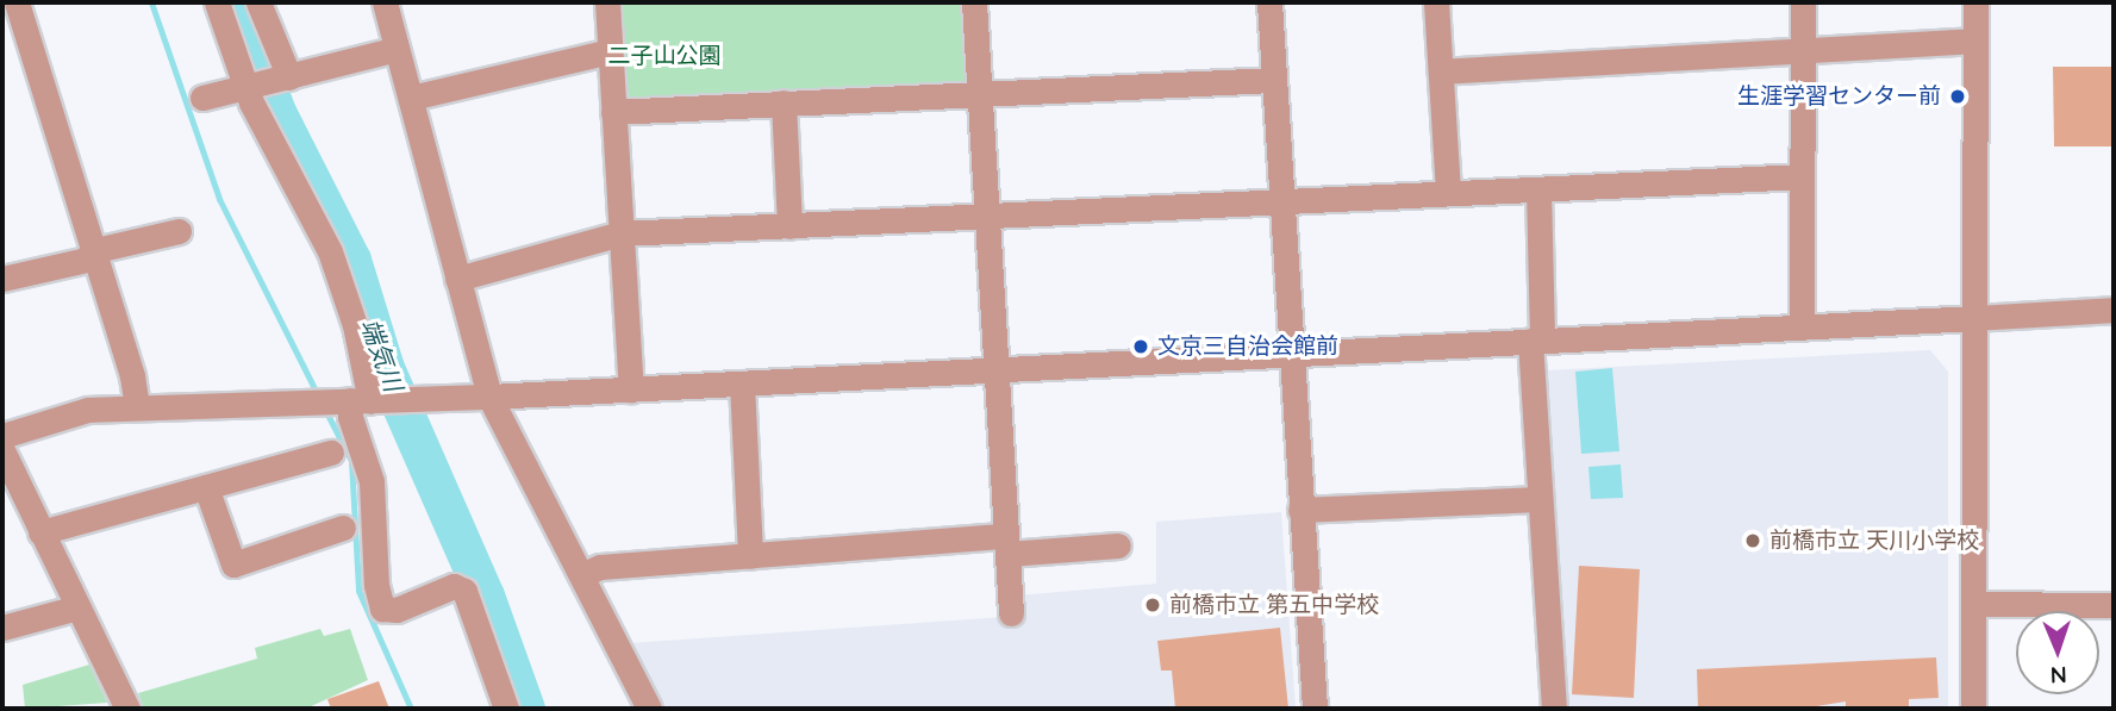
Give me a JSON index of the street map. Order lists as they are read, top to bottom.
{
  "water": ["端気川"],
  "parks": ["二子山公園"],
  "places": [
    "生涯学習センター前",
    "文京三自治会館前",
    "前橋市立 天川小学校",
    "前橋市立 第五中学校"
  ],
  "north": "bottom"
}
